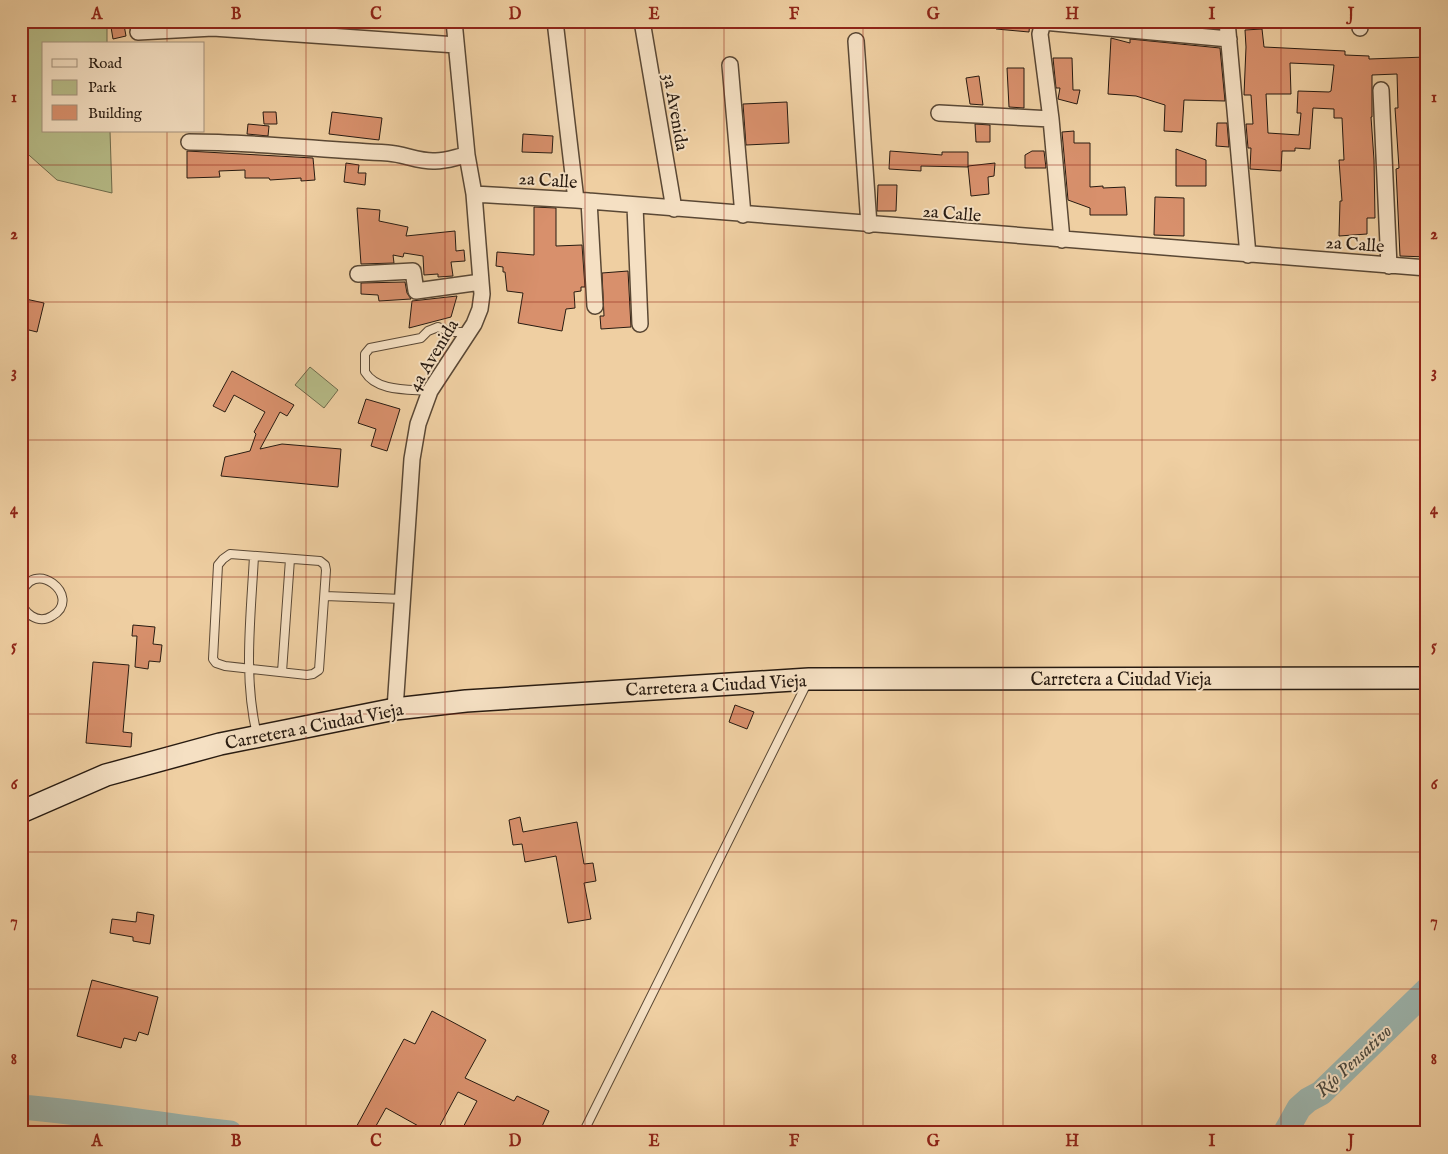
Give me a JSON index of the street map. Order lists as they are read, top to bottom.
{
  "streets": {
    "main road": ["Carretera a Ciudad Vieja"],
    "street": ["3a Avenida", "2a Calle", "4a Avenida"]
  },
  "crossings": [
    ["3a Avenida", "2a Calle"],
    ["2a Calle", "4a Avenida"],
    ["4a Avenida", "Carretera a Ciudad Vieja"]
  ],
  "water": ["Río Pensativo"],
  "legend": ["Road", "Park", "Building"],
  "grid": {
    "columns": [
      "A",
      "B",
      "C",
      "D",
      "E",
      "F",
      "G",
      "H",
      "I",
      "J"
    ],
    "rows": [
      "1",
      "2",
      "3",
      "4",
      "5",
      "6",
      "7",
      "8"
    ]
  }
}
